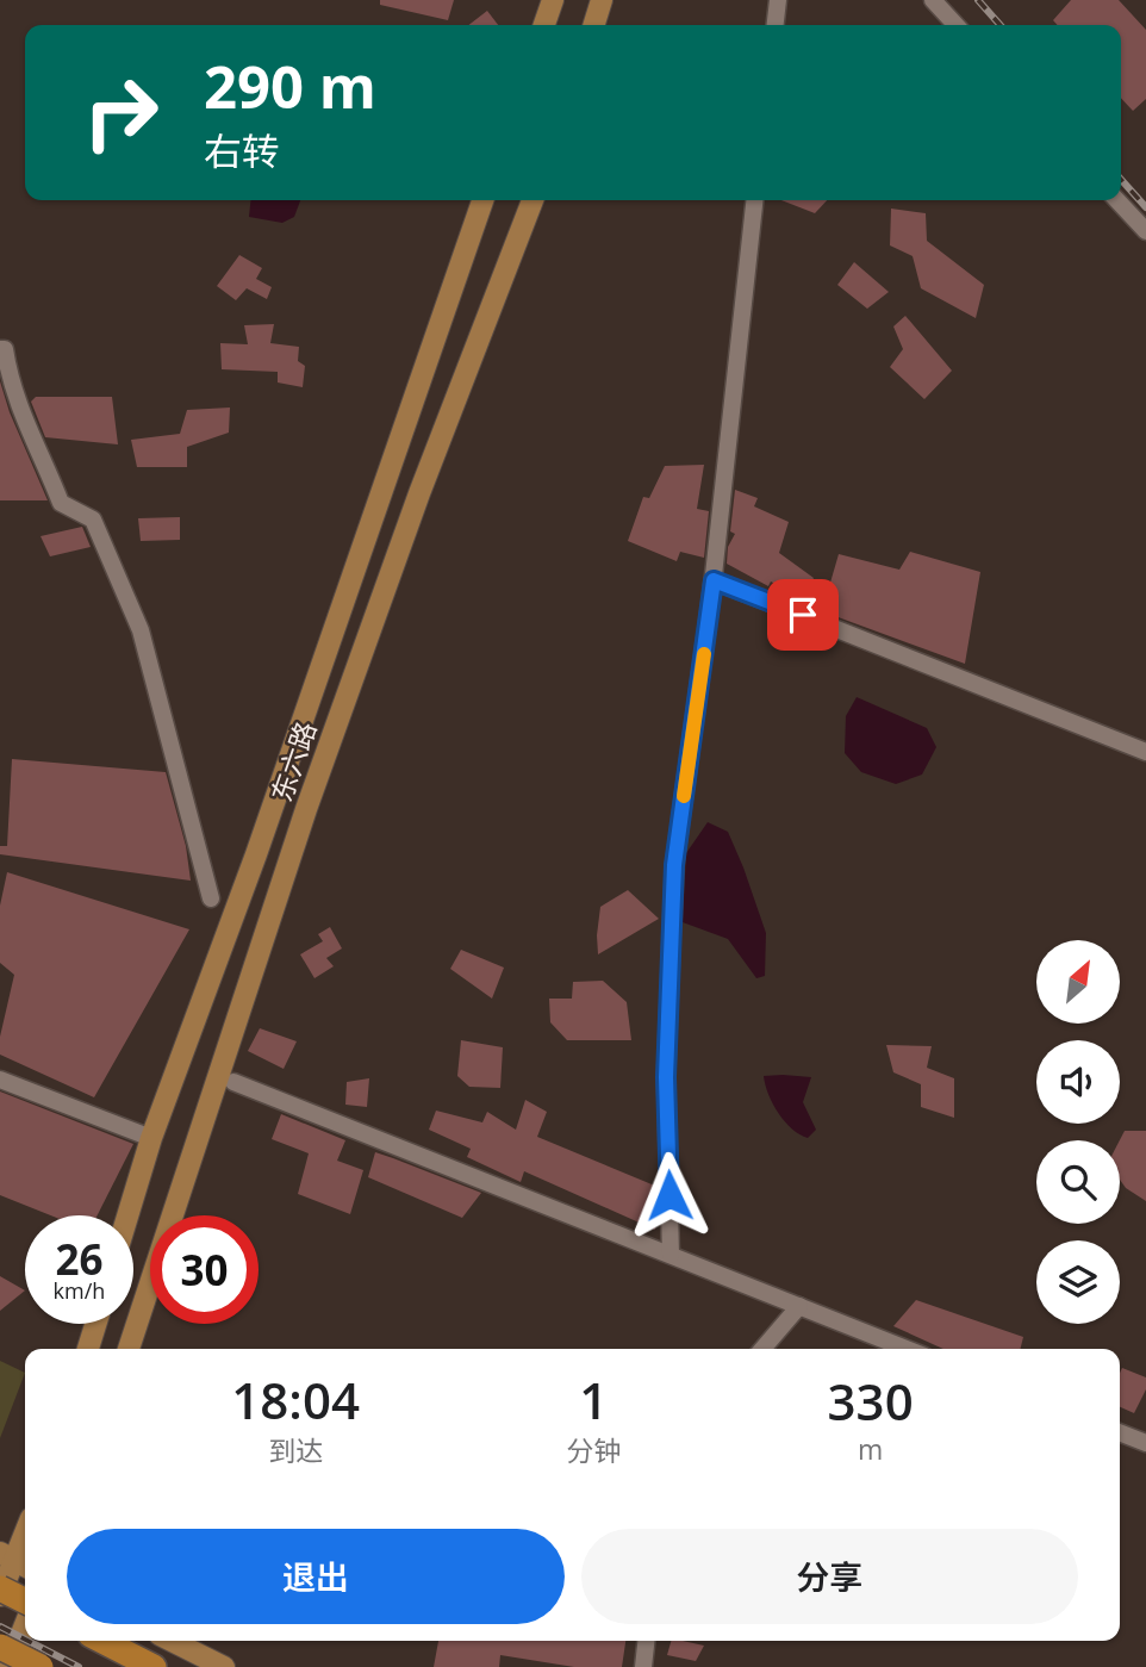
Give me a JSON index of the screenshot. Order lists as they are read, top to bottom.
{
  "streets": {
    "main road": ["东六路"]
  },
  "north": "top right",
  "page": {
    "turn": ["290 m", "右转"],
    "speed": "26 km/h",
    "limit": "30",
    "eta": [
      "18:04",
      "到达",
      "1",
      "分钟",
      "330",
      "m"
    ],
    "buttons": ["退出", "分享"]
  }
}
